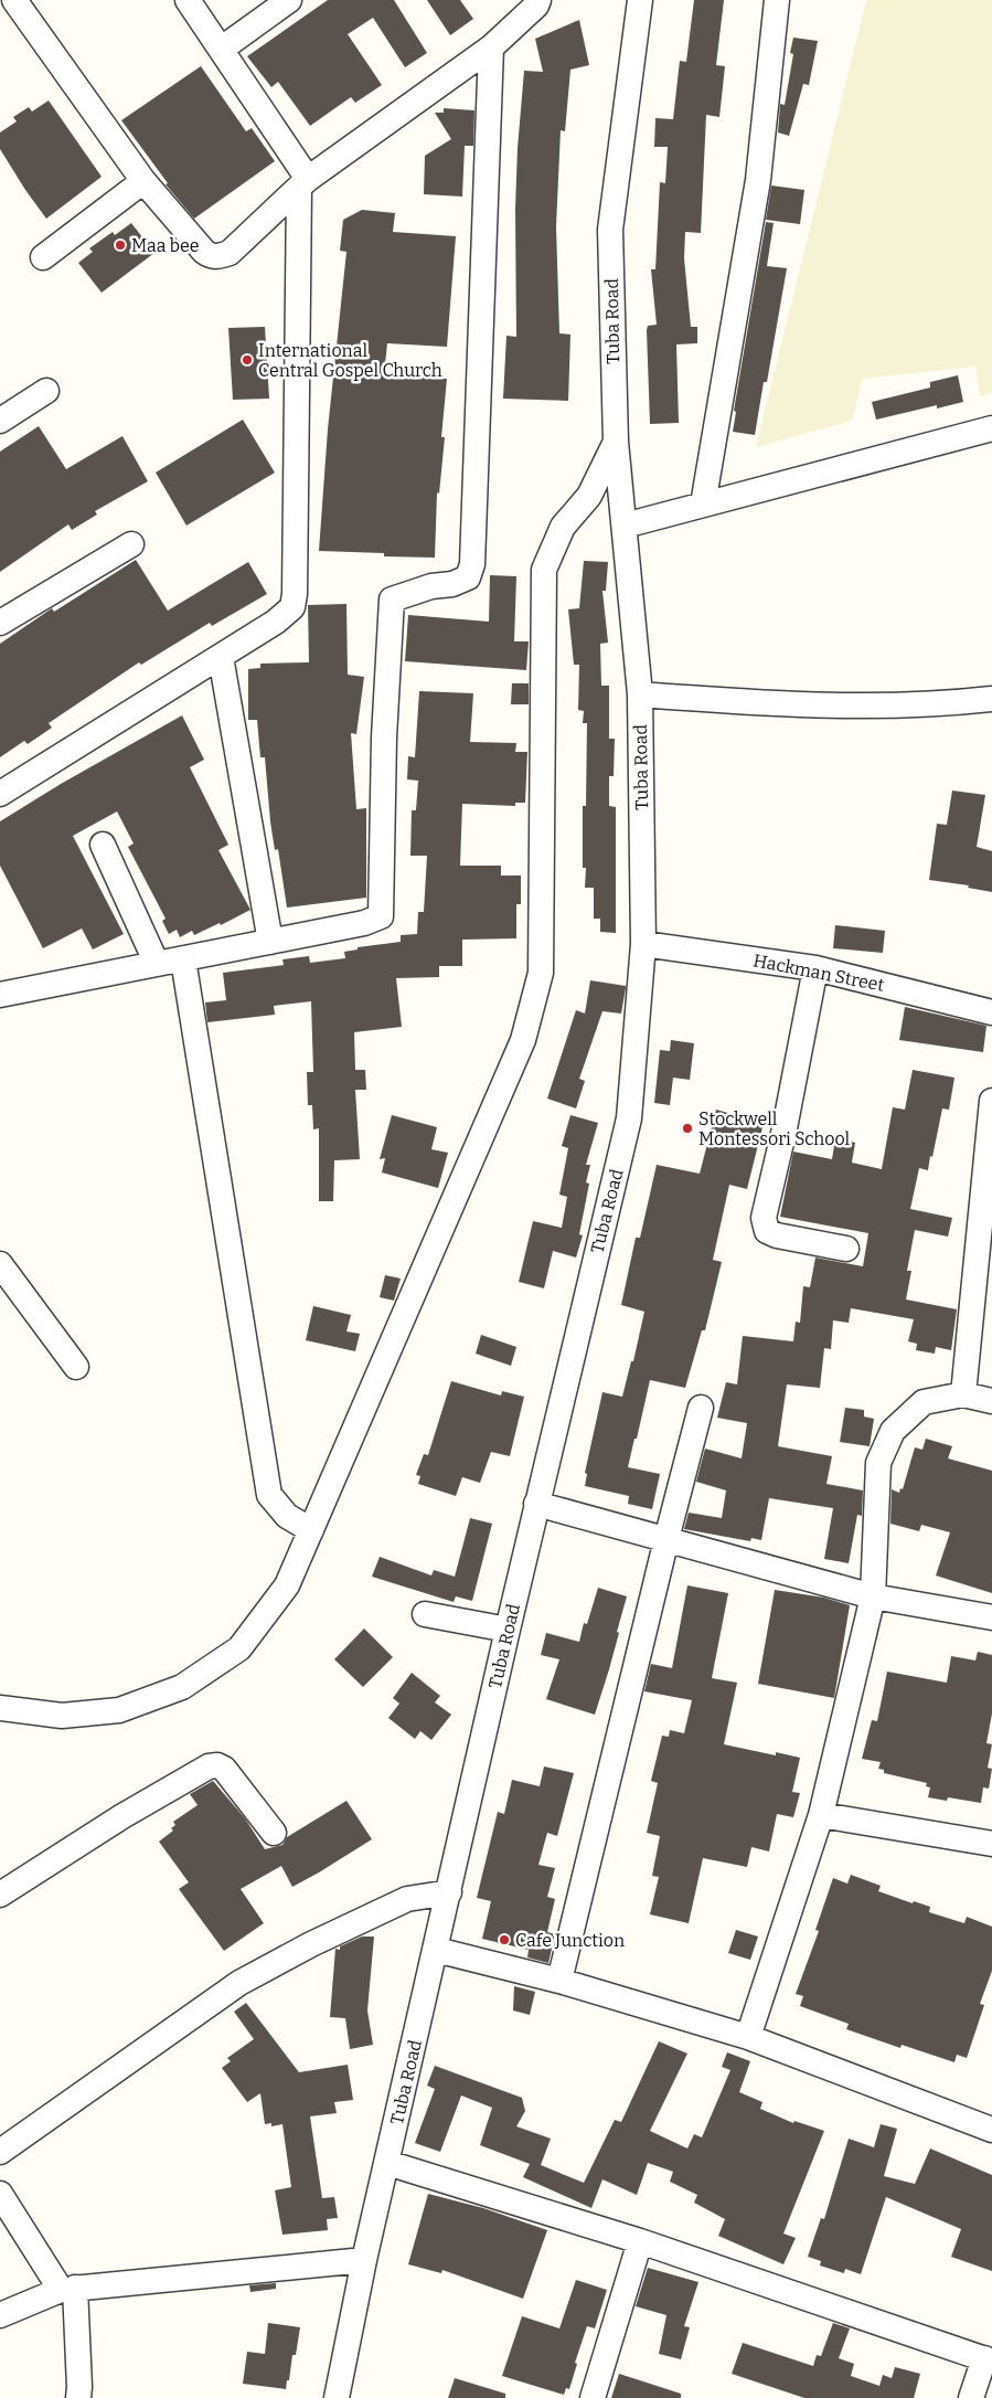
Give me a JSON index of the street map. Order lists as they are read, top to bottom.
{
  "streets": {
    "street": ["Tuba Road", "Hackman Street"]
  },
  "crossings": [
    ["Tuba Road", "Hackman Street"]
  ],
  "places": [
    "Maa bee",
    "International Central Gospel Church",
    "Stockwell Montessori School",
    "Cafe Junction"
  ]
}
